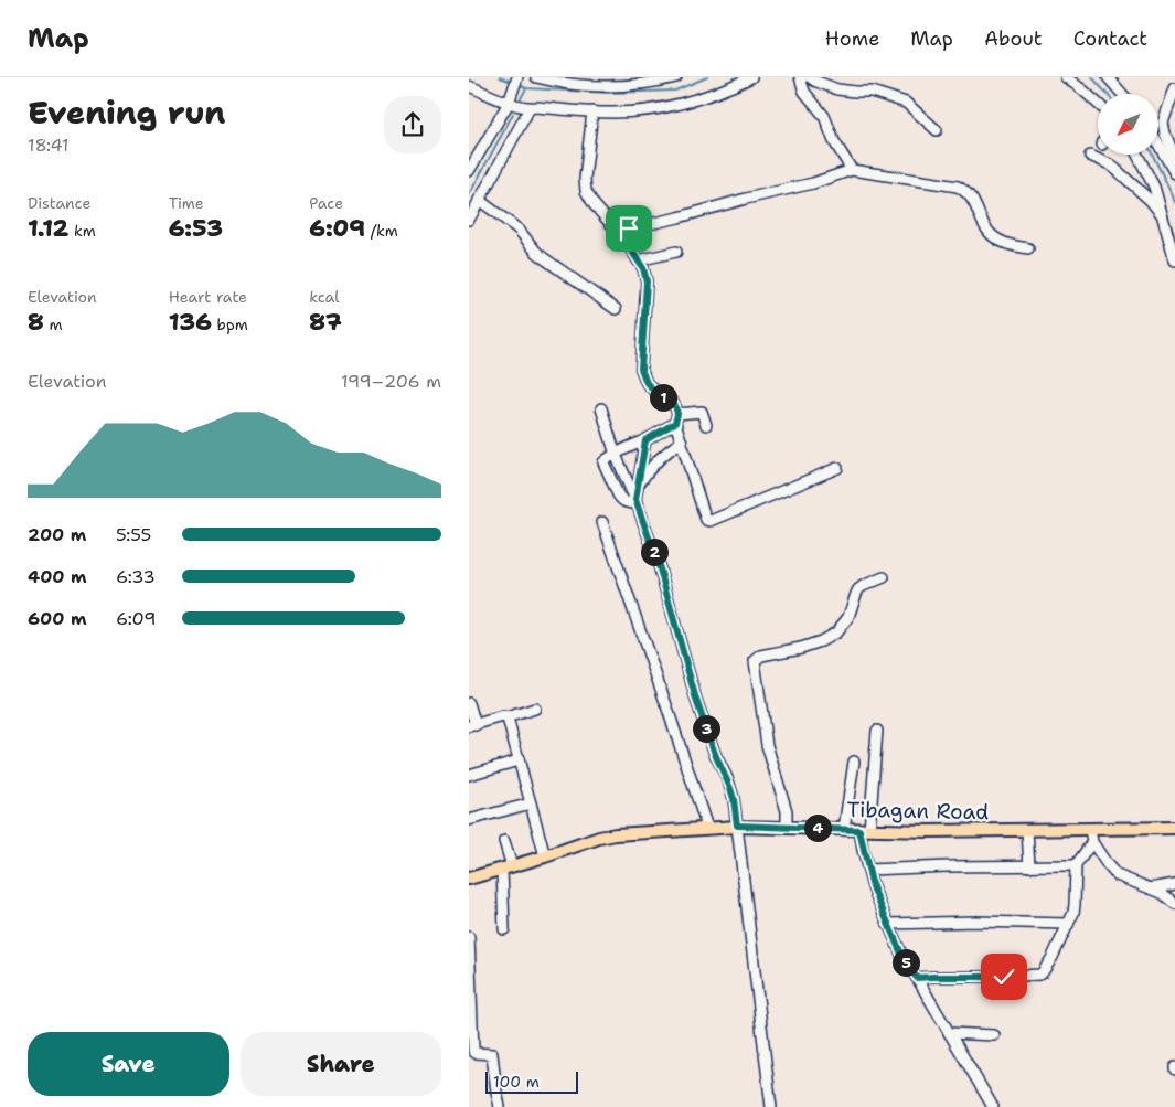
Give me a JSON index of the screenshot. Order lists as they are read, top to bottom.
{
  "streets": {
    "main road": ["Tibagan Road"]
  },
  "scale_bar": "100 m",
  "north": "bottom left",
  "page": {
    "header": "Map",
    "nav": [
      "Home",
      "Map",
      "About",
      "Contact"
    ],
    "heading": ["Evening run", "18:41"],
    "stats": [
      ["Distance", "1.12 km"],
      ["Time", "6:53"],
      ["Pace", "6:09 /km"],
      ["Elevation", "8 m"],
      ["Heart rate", "136 bpm"],
      ["kcal", "87"]
    ],
    "chart": ["Elevation", "199–206 m"],
    "pins": [
      "1",
      "2",
      "3",
      "4",
      "5"
    ],
    "list": [
      {
        "name": "200 m",
        "note": "5:55"
      },
      {
        "name": "400 m",
        "note": "6:33"
      },
      {
        "name": "600 m",
        "note": "6:09"
      }
    ],
    "buttons": ["Save", "Share"],
    "scale": "100 m"
  }
}
